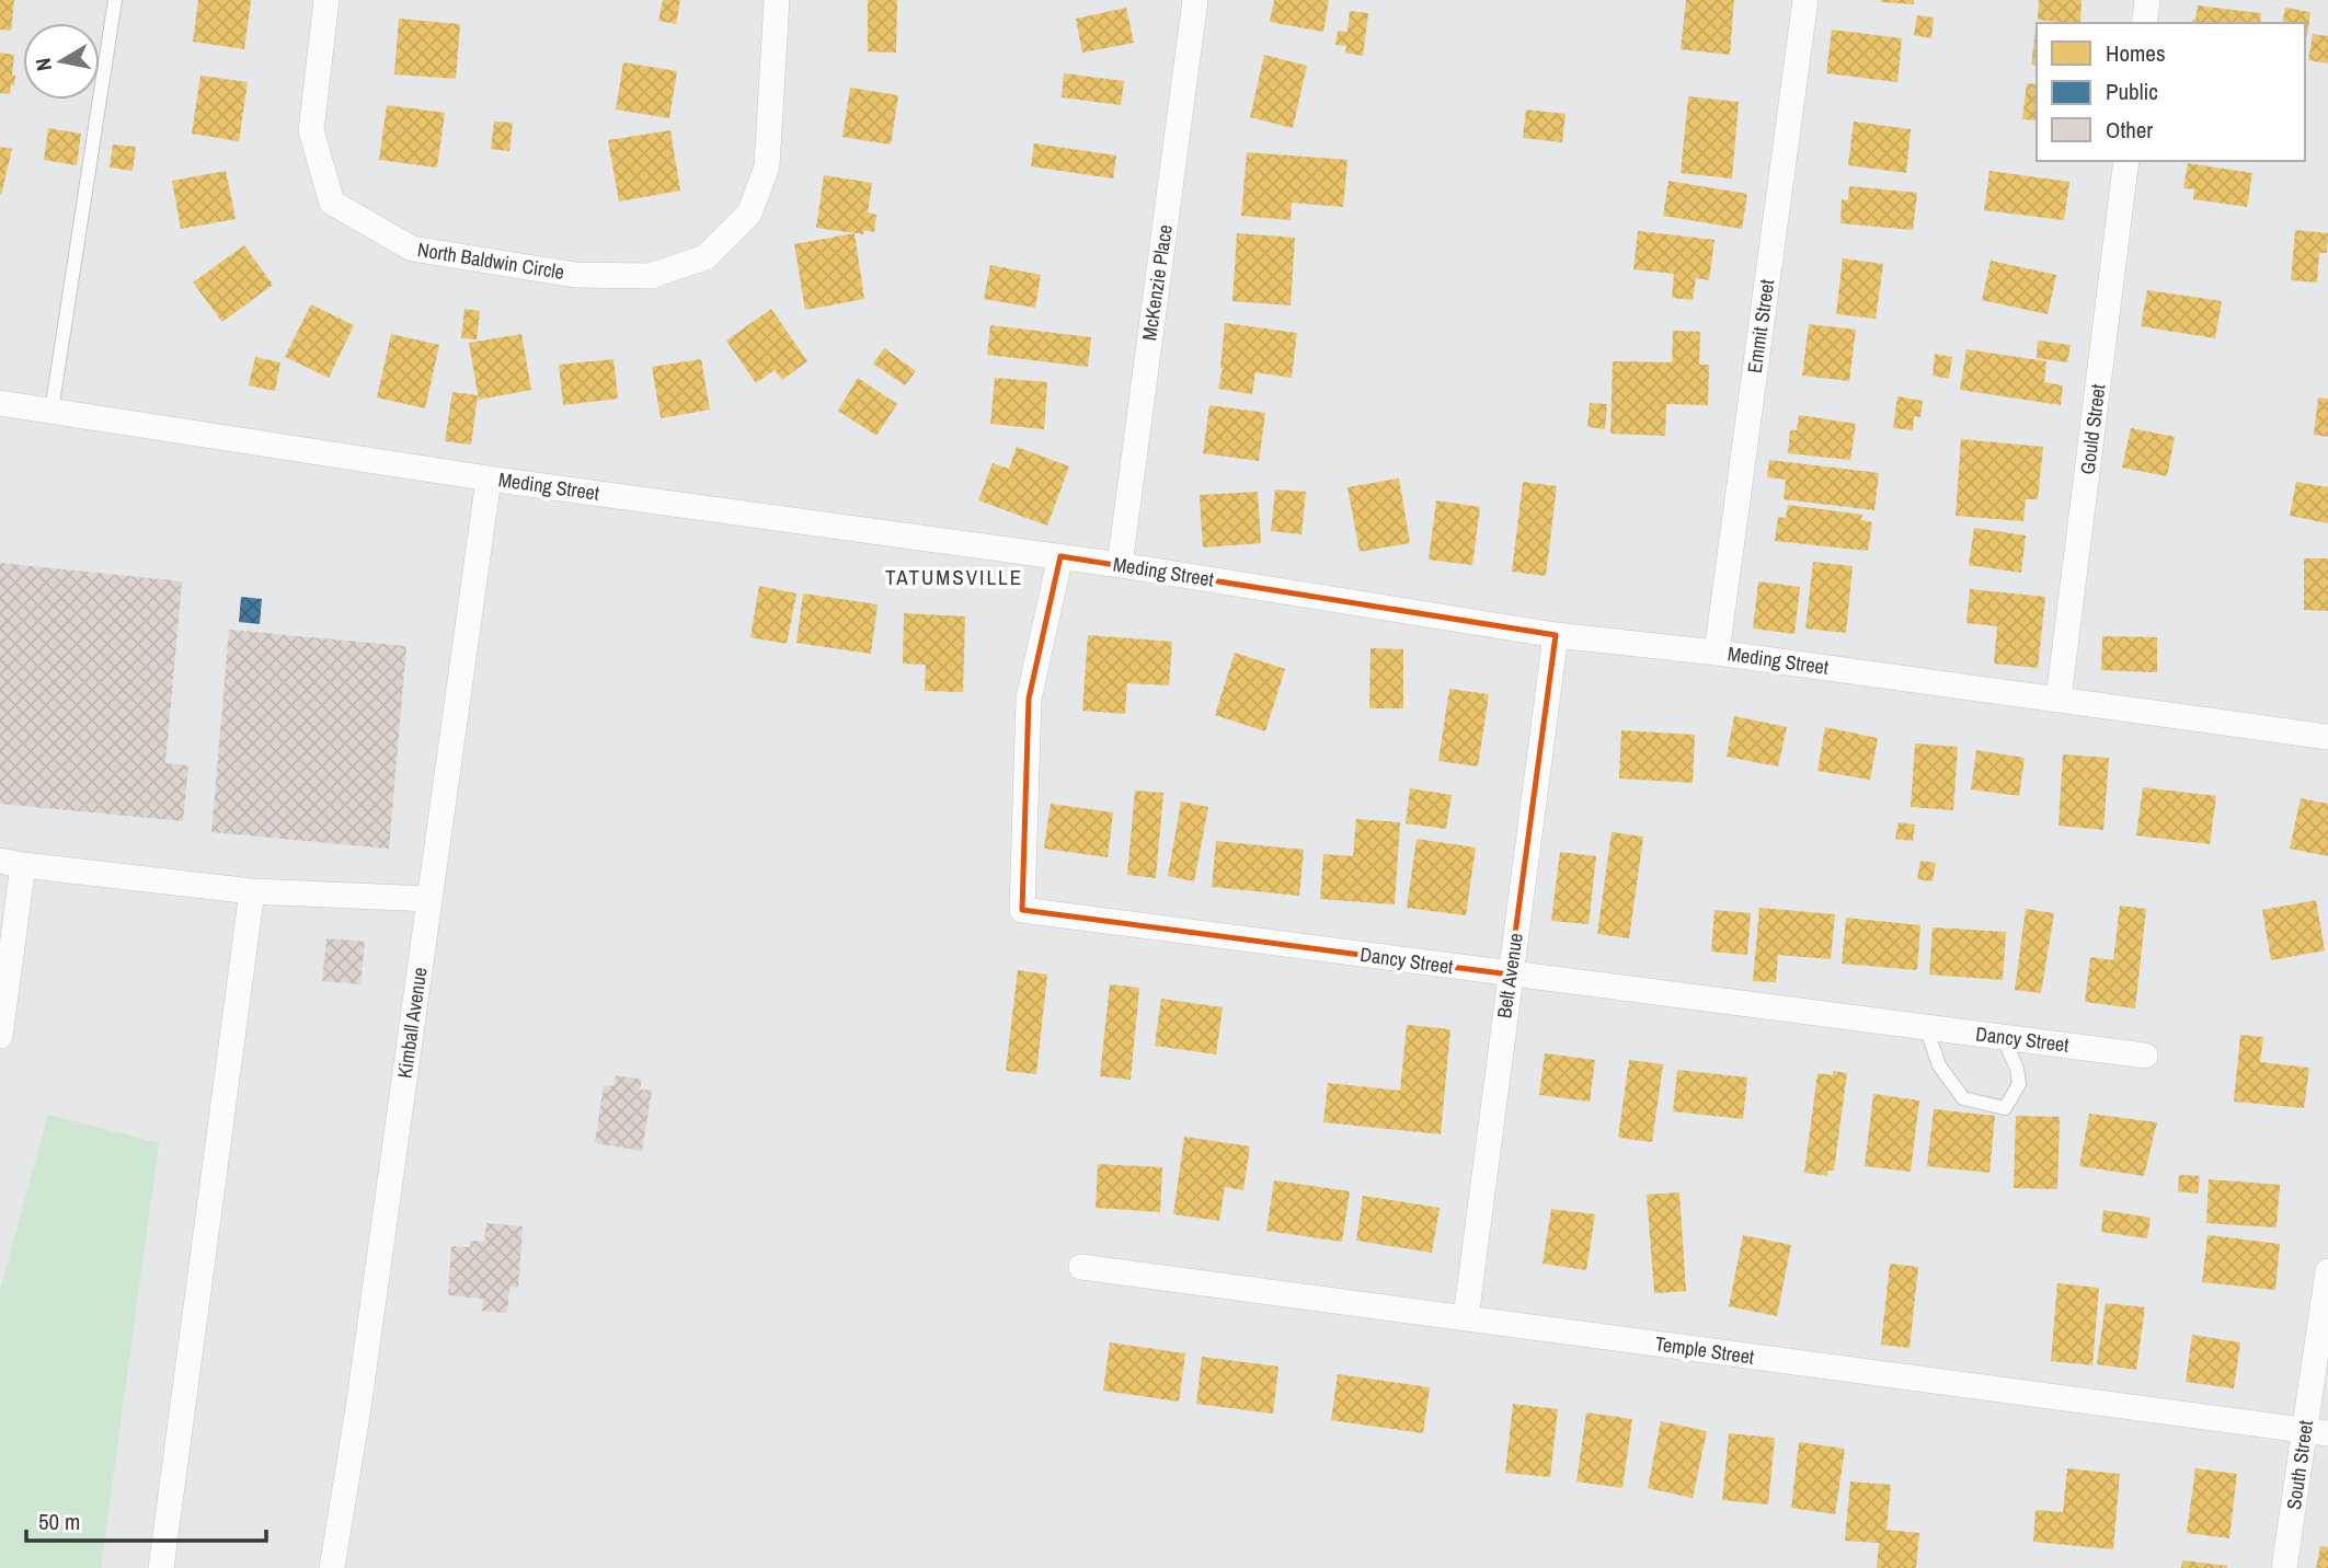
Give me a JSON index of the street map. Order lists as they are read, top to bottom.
{
  "streets": {
    "street": [
      "North Baldwin Circle",
      "McKenzie Place",
      "Emmit Street",
      "Gould Street",
      "Meding Street",
      "Dancy Street",
      "Belt Avenue",
      "Kimball Avenue",
      "Temple Street",
      "South Street"
    ]
  },
  "crossings": [
    ["McKenzie Place", "Meding Street"],
    ["Emmit Street", "Meding Street"],
    ["Gould Street", "Meding Street"],
    ["Meding Street", "Dancy Street"],
    ["Meding Street", "Belt Avenue"],
    ["Meding Street", "Kimball Avenue"],
    ["Dancy Street", "Belt Avenue"],
    ["Belt Avenue", "Temple Street"],
    ["Temple Street", "South Street"]
  ],
  "districts": ["TATUMSVILLE"],
  "legend": ["Homes", "Public", "Other"],
  "scale_bar": "50 m",
  "north": "left"
}
